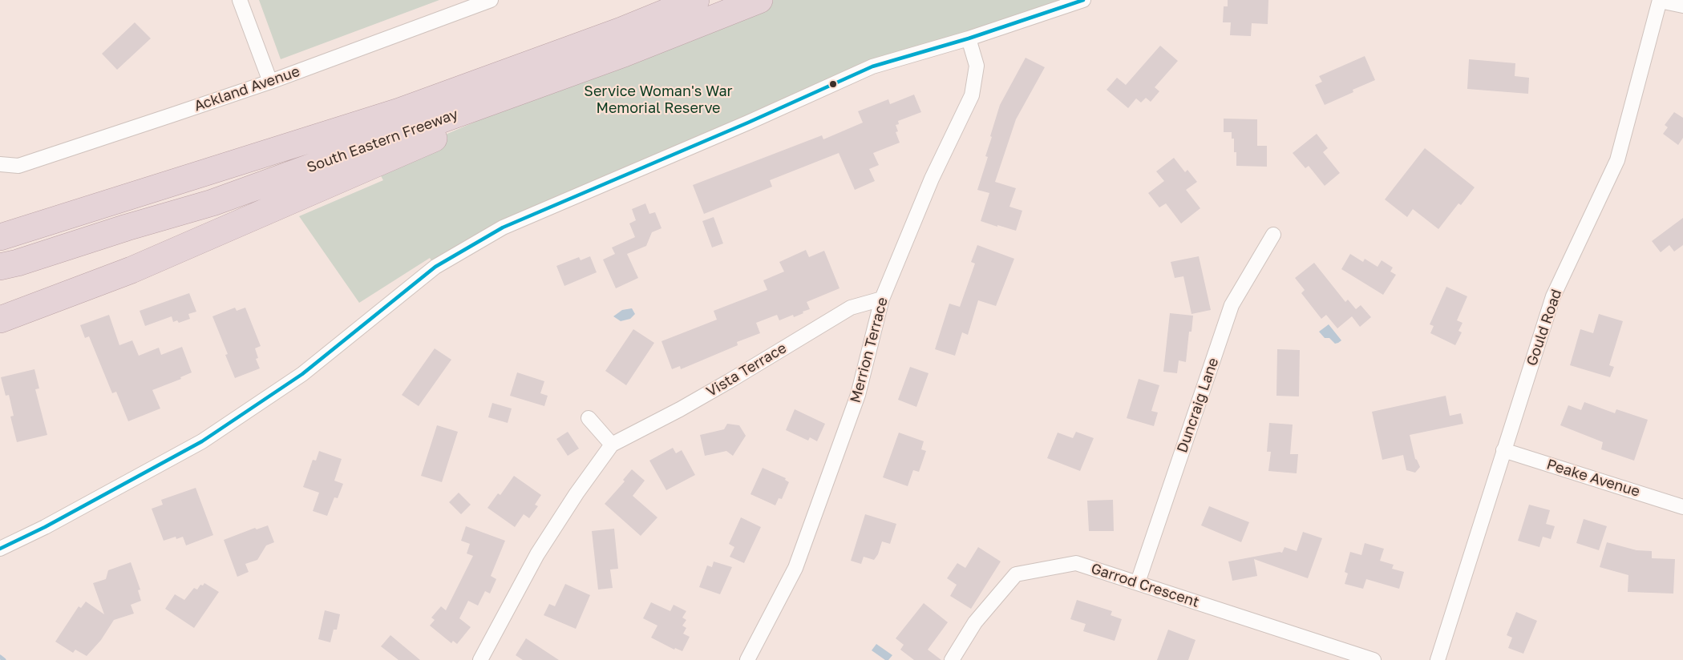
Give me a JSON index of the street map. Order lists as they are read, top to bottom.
{
  "streets": {
    "highway": ["South Eastern Freeway"],
    "street": [
      "Ackland Avenue",
      "Gould Road",
      "Merrion Terrace",
      "Vista Terrace",
      "Duncraig Lane",
      "Peake Avenue",
      "Garrod Crescent"
    ]
  },
  "crossings": [
    ["Gould Road", "Peake Avenue"],
    ["Merrion Terrace", "Vista Terrace"],
    ["Duncraig Lane", "Garrod Crescent"]
  ],
  "parks": ["Service Woman's War Memorial Reserve"]
}
